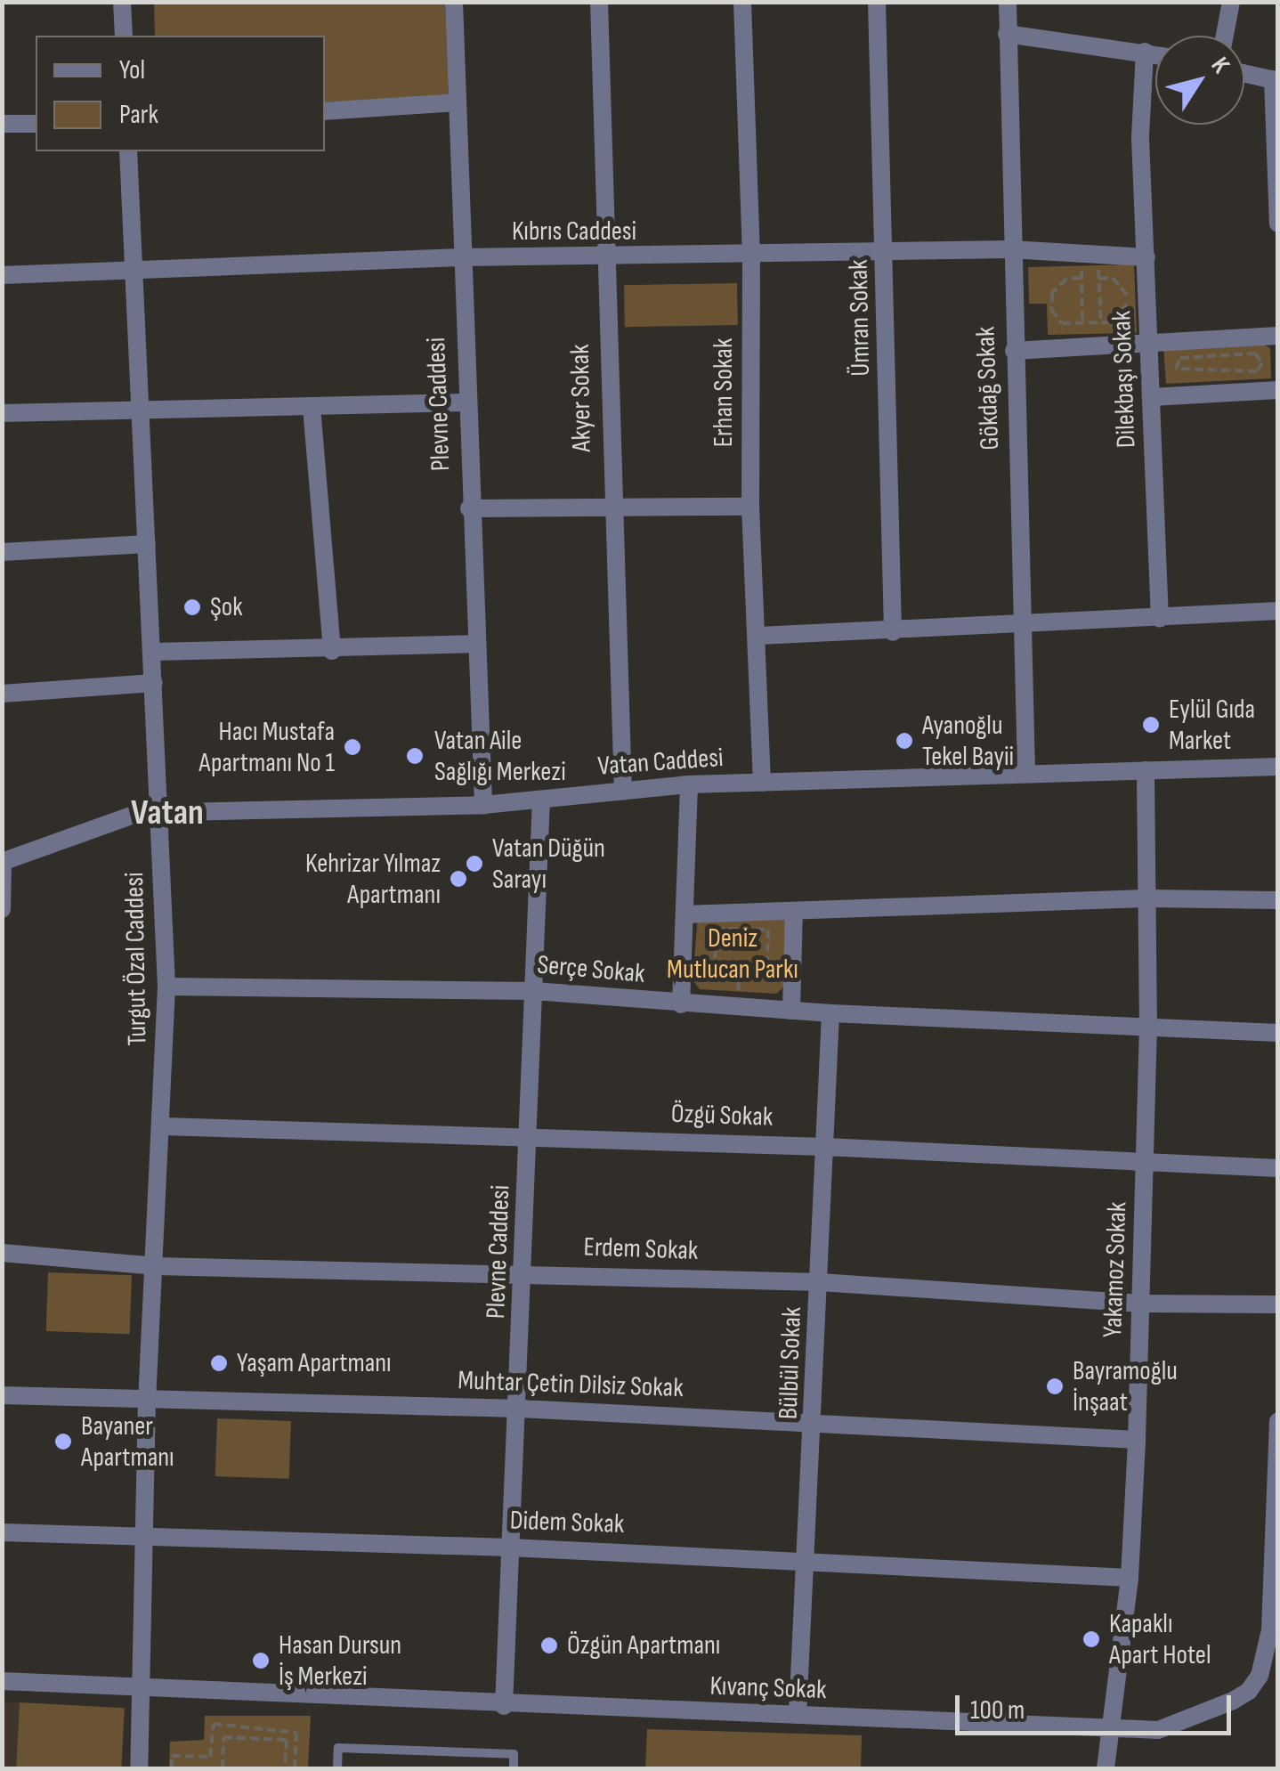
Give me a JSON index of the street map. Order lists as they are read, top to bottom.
{
  "streets": {
    "street": [
      "Kıbrıs Caddesi",
      "Ümran Sokak",
      "Dilekbaşı Sokak",
      "Gökdağ Sokak",
      "Erhan Sokak",
      "Akyer Sokak",
      "Plevne Caddesi",
      "Vatan Caddesi",
      "Turgut Özal Caddesi",
      "Serçe Sokak",
      "Özgü Sokak",
      "Erdem Sokak",
      "Yakamoz Sokak",
      "Bülbül Sokak",
      "Muhtar Çetin Dilsiz Sokak",
      "Didem Sokak",
      "Kıvanç Sokak"
    ]
  },
  "crossings": [
    ["Kıbrıs Caddesi", "Ümran Sokak"],
    ["Kıbrıs Caddesi", "Dilekbaşı Sokak"],
    ["Kıbrıs Caddesi", "Gökdağ Sokak"],
    ["Kıbrıs Caddesi", "Erhan Sokak"],
    ["Kıbrıs Caddesi", "Akyer Sokak"],
    ["Kıbrıs Caddesi", "Plevne Caddesi"],
    ["Kıbrıs Caddesi", "Turgut Özal Caddesi"],
    ["Gökdağ Sokak", "Vatan Caddesi"],
    ["Erhan Sokak", "Vatan Caddesi"],
    ["Akyer Sokak", "Vatan Caddesi"],
    ["Plevne Caddesi", "Vatan Caddesi"],
    ["Plevne Caddesi", "Serçe Sokak"],
    ["Plevne Caddesi", "Özgü Sokak"],
    ["Plevne Caddesi", "Erdem Sokak"],
    ["Plevne Caddesi", "Muhtar Çetin Dilsiz Sokak"],
    ["Plevne Caddesi", "Didem Sokak"],
    ["Plevne Caddesi", "Kıvanç Sokak"],
    ["Vatan Caddesi", "Turgut Özal Caddesi"],
    ["Vatan Caddesi", "Yakamoz Sokak"],
    ["Turgut Özal Caddesi", "Serçe Sokak"],
    ["Turgut Özal Caddesi", "Özgü Sokak"],
    ["Turgut Özal Caddesi", "Erdem Sokak"],
    ["Turgut Özal Caddesi", "Muhtar Çetin Dilsiz Sokak"],
    ["Turgut Özal Caddesi", "Didem Sokak"],
    ["Turgut Özal Caddesi", "Kıvanç Sokak"],
    ["Serçe Sokak", "Yakamoz Sokak"],
    ["Serçe Sokak", "Bülbül Sokak"],
    ["Özgü Sokak", "Yakamoz Sokak"],
    ["Özgü Sokak", "Bülbül Sokak"],
    ["Erdem Sokak", "Yakamoz Sokak"],
    ["Erdem Sokak", "Bülbül Sokak"],
    ["Yakamoz Sokak", "Muhtar Çetin Dilsiz Sokak"],
    ["Yakamoz Sokak", "Didem Sokak"],
    ["Yakamoz Sokak", "Kıvanç Sokak"],
    ["Bülbül Sokak", "Muhtar Çetin Dilsiz Sokak"],
    ["Bülbül Sokak", "Didem Sokak"],
    ["Bülbül Sokak", "Kıvanç Sokak"]
  ],
  "districts": ["Vatan"],
  "parks": ["Deniz Mutlucan Parkı"],
  "places": [
    "Şok",
    "Eylül Gıda Market",
    "Ayanoğlu Tekel Bayii",
    "Hacı Mustafa Apartmanı No 1",
    "Vatan Aile Sağlığı Merkezi",
    "Vatan Düğün Sarayı",
    "Kehrizar Yılmaz Apartmanı",
    "Yaşam Apartmanı",
    "Bayramoğlu İnşaat",
    "Bayaner Apartmanı",
    "Kapaklı Apart Hotel",
    "Özgün Apartmanı",
    "Hasan Dursun İş Merkezi"
  ],
  "legend": ["Yol", "Park"],
  "scale_bar": "100 m",
  "north": "top right"
}
